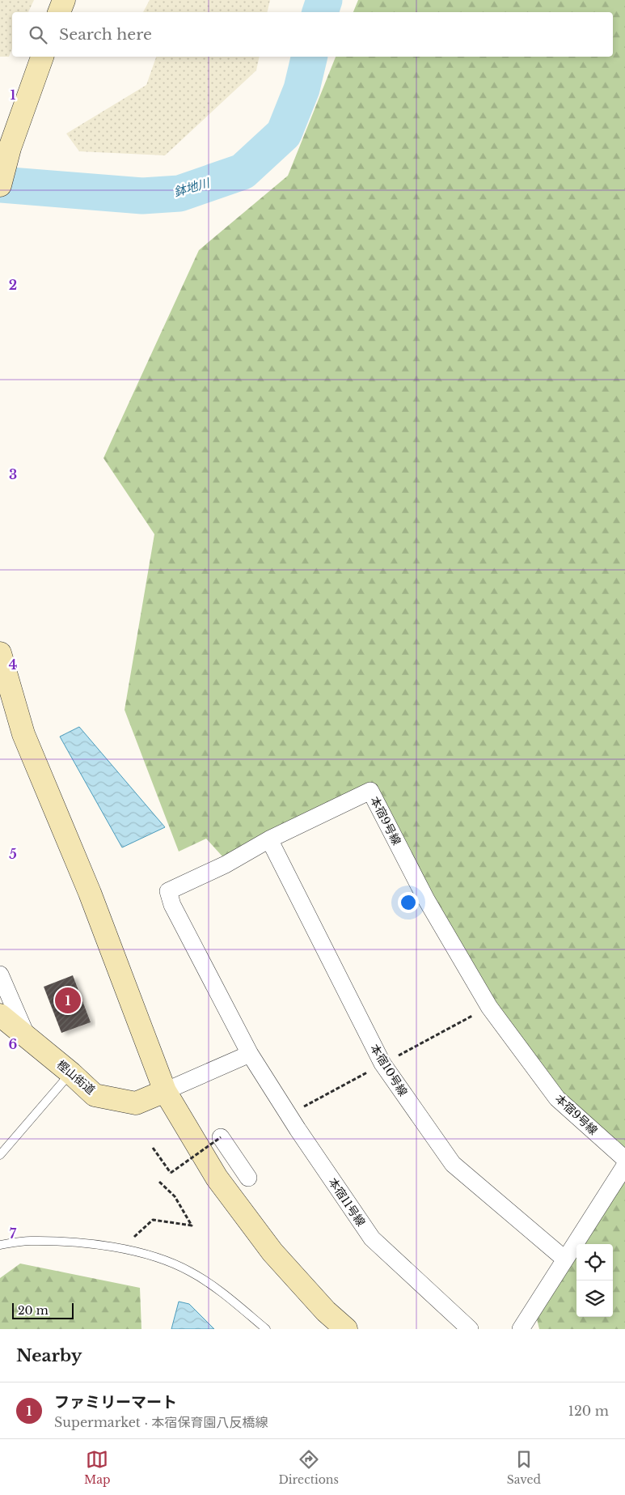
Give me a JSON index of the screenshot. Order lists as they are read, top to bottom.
{
  "streets": {
    "street": [
      "本宿9号線",
      "本宿10号線",
      "樫山街道",
      "本宿11号線"
    ]
  },
  "crossings": [
    ["本宿9号線", "本宿10号線"],
    ["本宿9号線", "本宿11号線"]
  ],
  "water": ["鉢地川"],
  "scale_bar": "20 m",
  "page": {
    "search": "Search here",
    "pins": "1",
    "scale": "20 m",
    "heading": "Nearby",
    "list": [
      {
        "mark": "1",
        "name": "ファミリーマート",
        "note": "Supermarket · 本宿保育園八反橋線",
        "value": "120 m"
      }
    ],
    "nav": ["Map", "Directions", "Saved"]
  },
  "grid": {
    "rows": [
      "1",
      "2",
      "3",
      "4",
      "5",
      "6",
      "7"
    ]
  }
}
